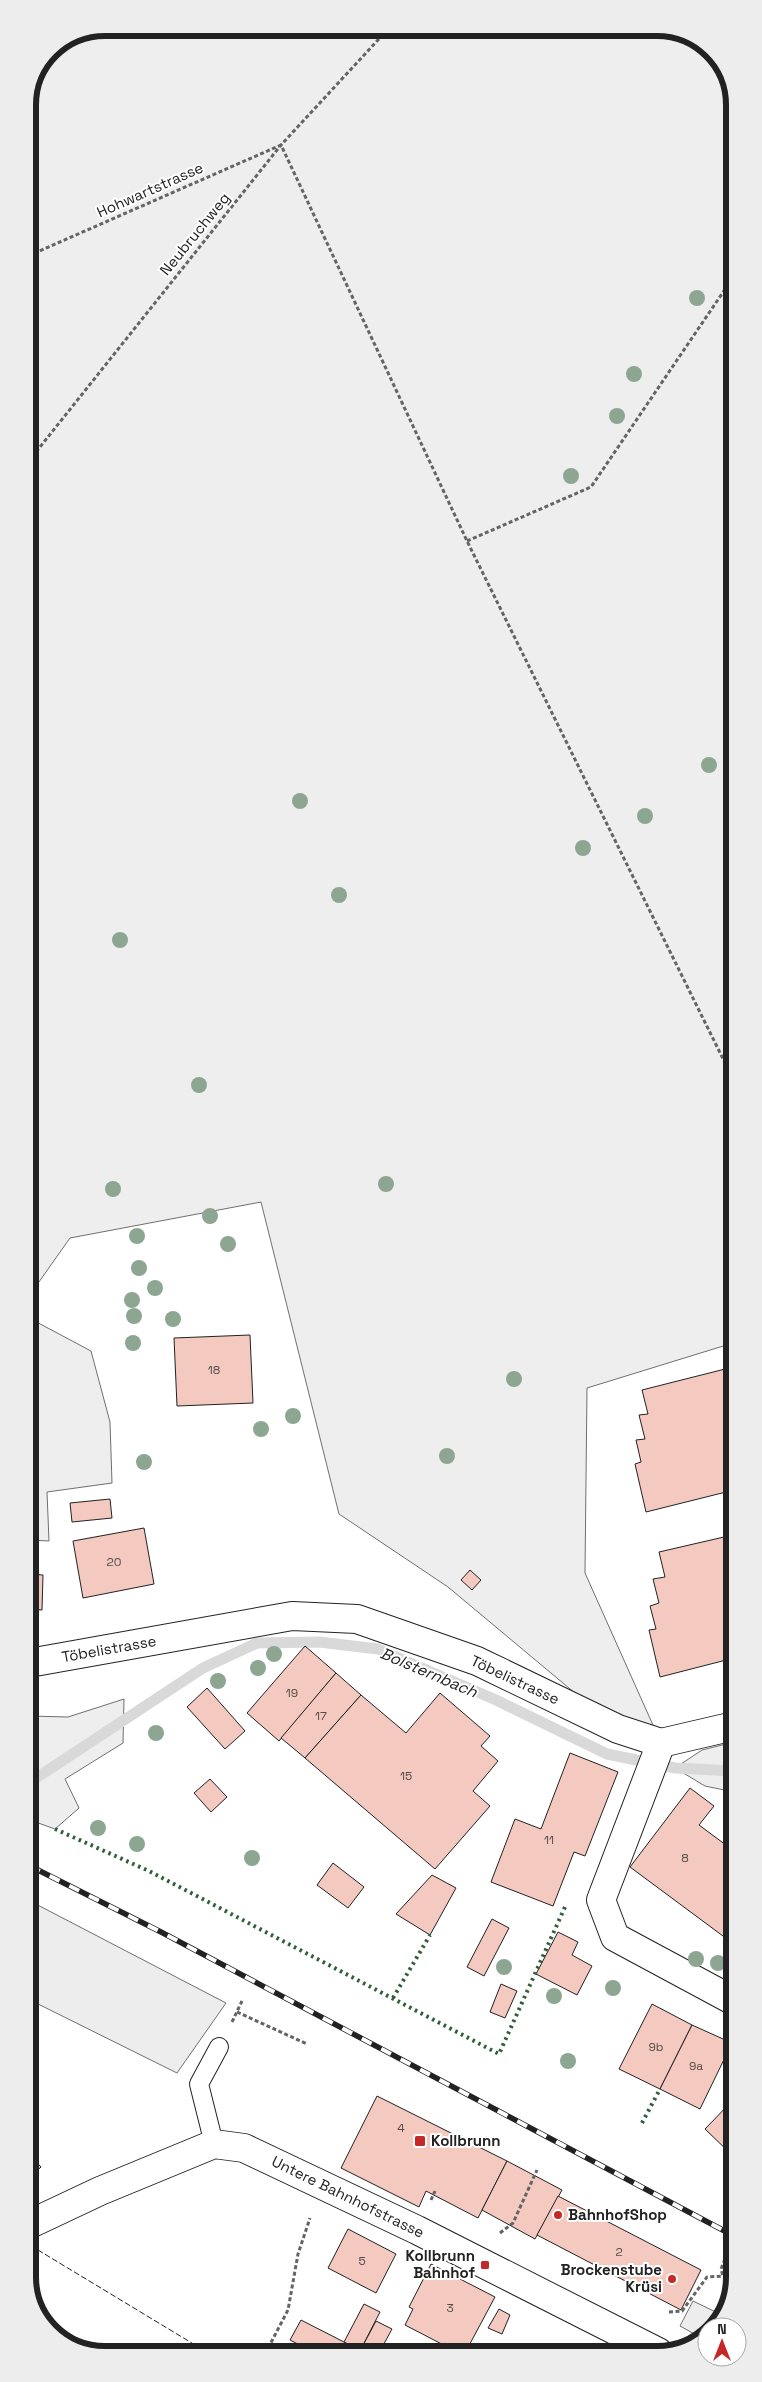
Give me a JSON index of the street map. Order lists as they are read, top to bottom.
{
  "streets": {
    "street": ["Töbelistrasse", "Untere Bahnhofstrasse"],
    "path": ["Hohwartstrasse", "Neubruchweg"]
  },
  "crossings": [
    ["Hohwartstrasse", "Neubruchweg"]
  ],
  "water": ["Bolsternbach"],
  "places": {
    "transit": ["Kollbrunn", "Kollbrunn Bahnhof"],
    "other": ["BahnhofShop", "Brockenstube Krüsi"]
  },
  "house_numbers": [
    "18",
    "20",
    "19",
    "17",
    "15",
    "11",
    "8",
    "9b",
    "9a",
    "4",
    "2",
    "5",
    "3"
  ],
  "north": "top"
}
